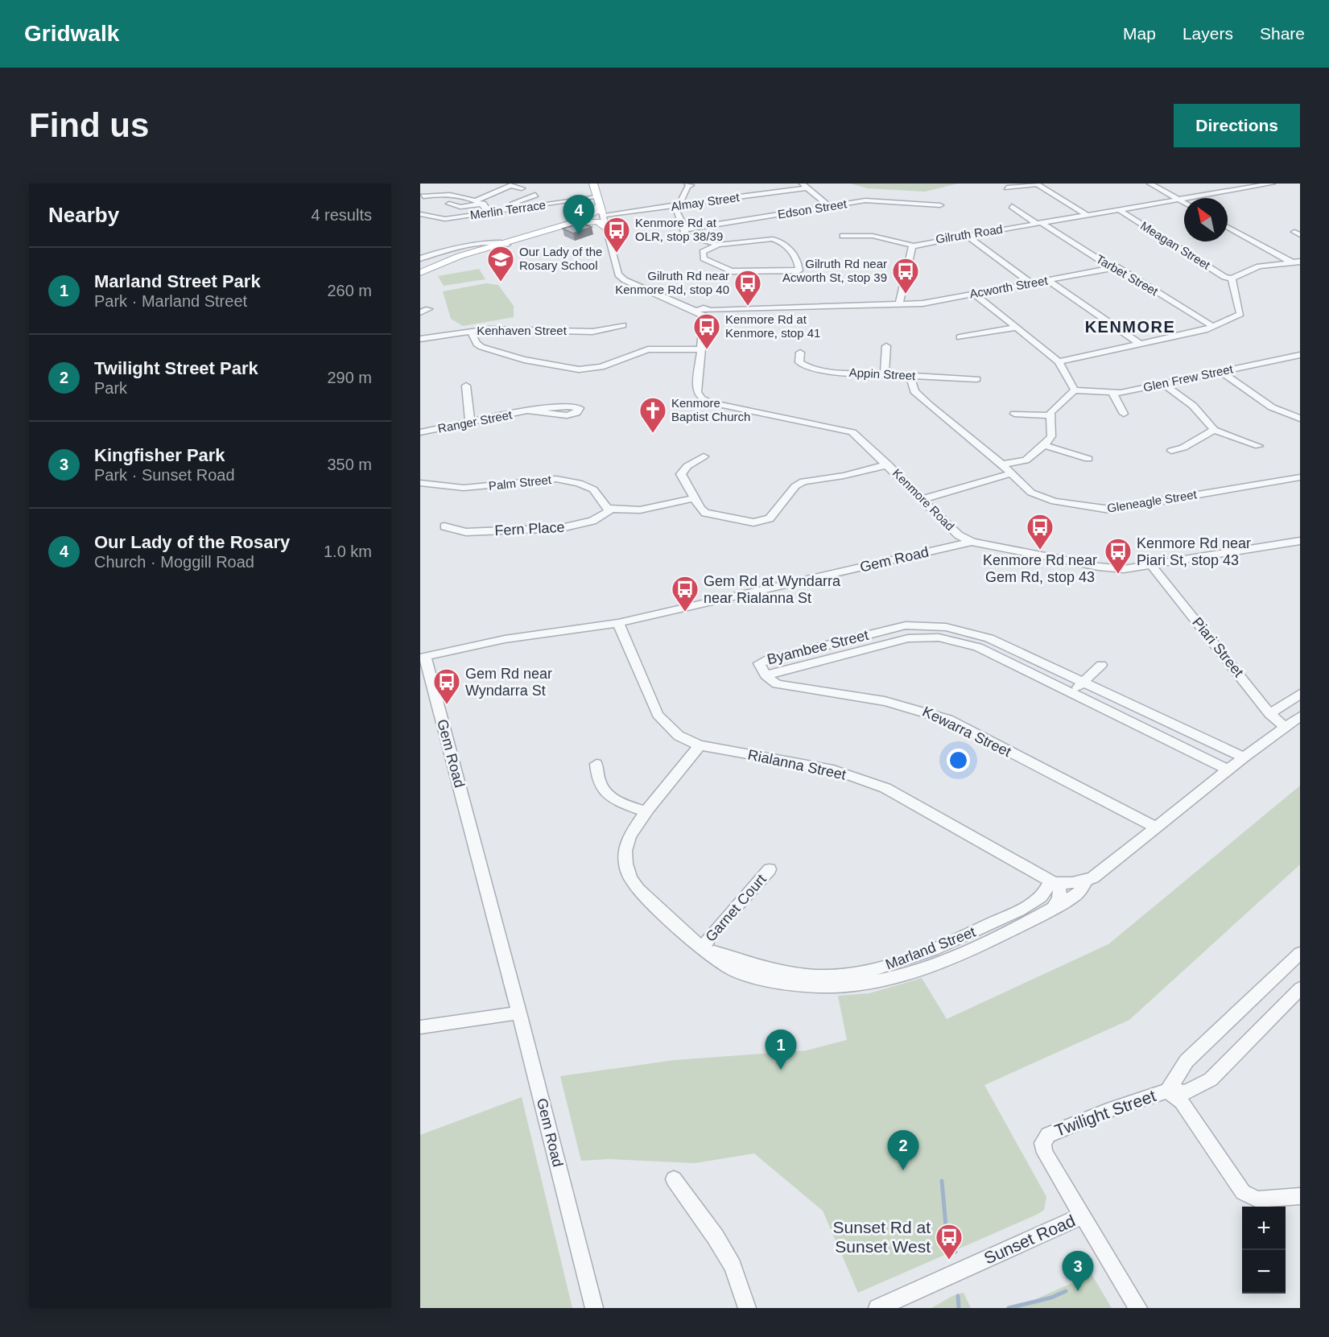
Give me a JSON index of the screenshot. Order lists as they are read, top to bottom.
{
  "streets": {
    "street": [
      "Almay Street",
      "Edson Street",
      "Merlin Terrace",
      "Gilruth Road",
      "Meagan Street",
      "Tarbet Street",
      "Acworth Street",
      "Kenhaven Street",
      "Appin Street",
      "Glen Frew Street",
      "Ranger Street",
      "Palm Street",
      "Kenmore Road",
      "Gleneagle Street",
      "Fern Place",
      "Gem Road",
      "Byambee Street",
      "Piari Street",
      "Kewarra Street",
      "Rialanna Street",
      "Garnet Court",
      "Marland Street",
      "Twilight Street",
      "Sunset Road"
    ]
  },
  "crossings": [
    ["Gilruth Road", "Meagan Street"],
    ["Gilruth Road", "Tarbet Street"],
    ["Tarbet Street", "Acworth Street"],
    ["Appin Street", "Gleneagle Street"],
    ["Palm Street", "Fern Place"],
    ["Kenmore Road", "Gem Road"],
    ["Kenmore Road", "Piari Street"],
    ["Gem Road", "Rialanna Street"],
    ["Byambee Street", "Kewarra Street"],
    ["Byambee Street", "Marland Street"],
    ["Piari Street", "Marland Street"],
    ["Kewarra Street", "Marland Street"],
    ["Rialanna Street", "Marland Street"],
    ["Garnet Court", "Marland Street"],
    ["Twilight Street", "Sunset Road"]
  ],
  "districts": ["KENMORE"],
  "places": {
    "bus stop": [
      "Kenmore Rd at OLR, stop 38/39",
      "Gilruth Rd near Acworth St, stop 39",
      "Gilruth Rd near Kenmore Rd, stop 40",
      "Kenmore Rd at Kenmore, stop 41",
      "Kenmore Rd near Gem Rd, stop 43",
      "Kenmore Rd near Piari St, stop 43",
      "Gem Rd at Wyndarra near Rialanna St",
      "Gem Rd near Wyndarra St",
      "Sunset Rd at Sunset West"
    ],
    "school or university": ["Our Lady of the Rosary School"],
    "church": ["Kenmore Baptist Church"]
  },
  "north": "top left",
  "page": {
    "header": "Gridwalk",
    "nav": ["Map", "Layers", "Share"],
    "buttons": "Directions",
    "title": "Find us",
    "heading": ["Nearby", "4 results"],
    "pins": [
      "4",
      "1",
      "2",
      "3"
    ],
    "list": [
      {
        "mark": "1",
        "name": "Marland Street Park",
        "note": "Park · Marland Street",
        "value": "260 m"
      },
      {
        "mark": "2",
        "name": "Twilight Street Park",
        "note": "Park",
        "value": "290 m"
      },
      {
        "mark": "3",
        "name": "Kingfisher Park",
        "note": "Park · Sunset Road",
        "value": "350 m"
      },
      {
        "mark": "4",
        "name": "Our Lady of the Rosary",
        "note": "Church · Moggill Road",
        "value": "1.0 km"
      }
    ],
    "map_buttons": ["+", "−"]
  }
}
